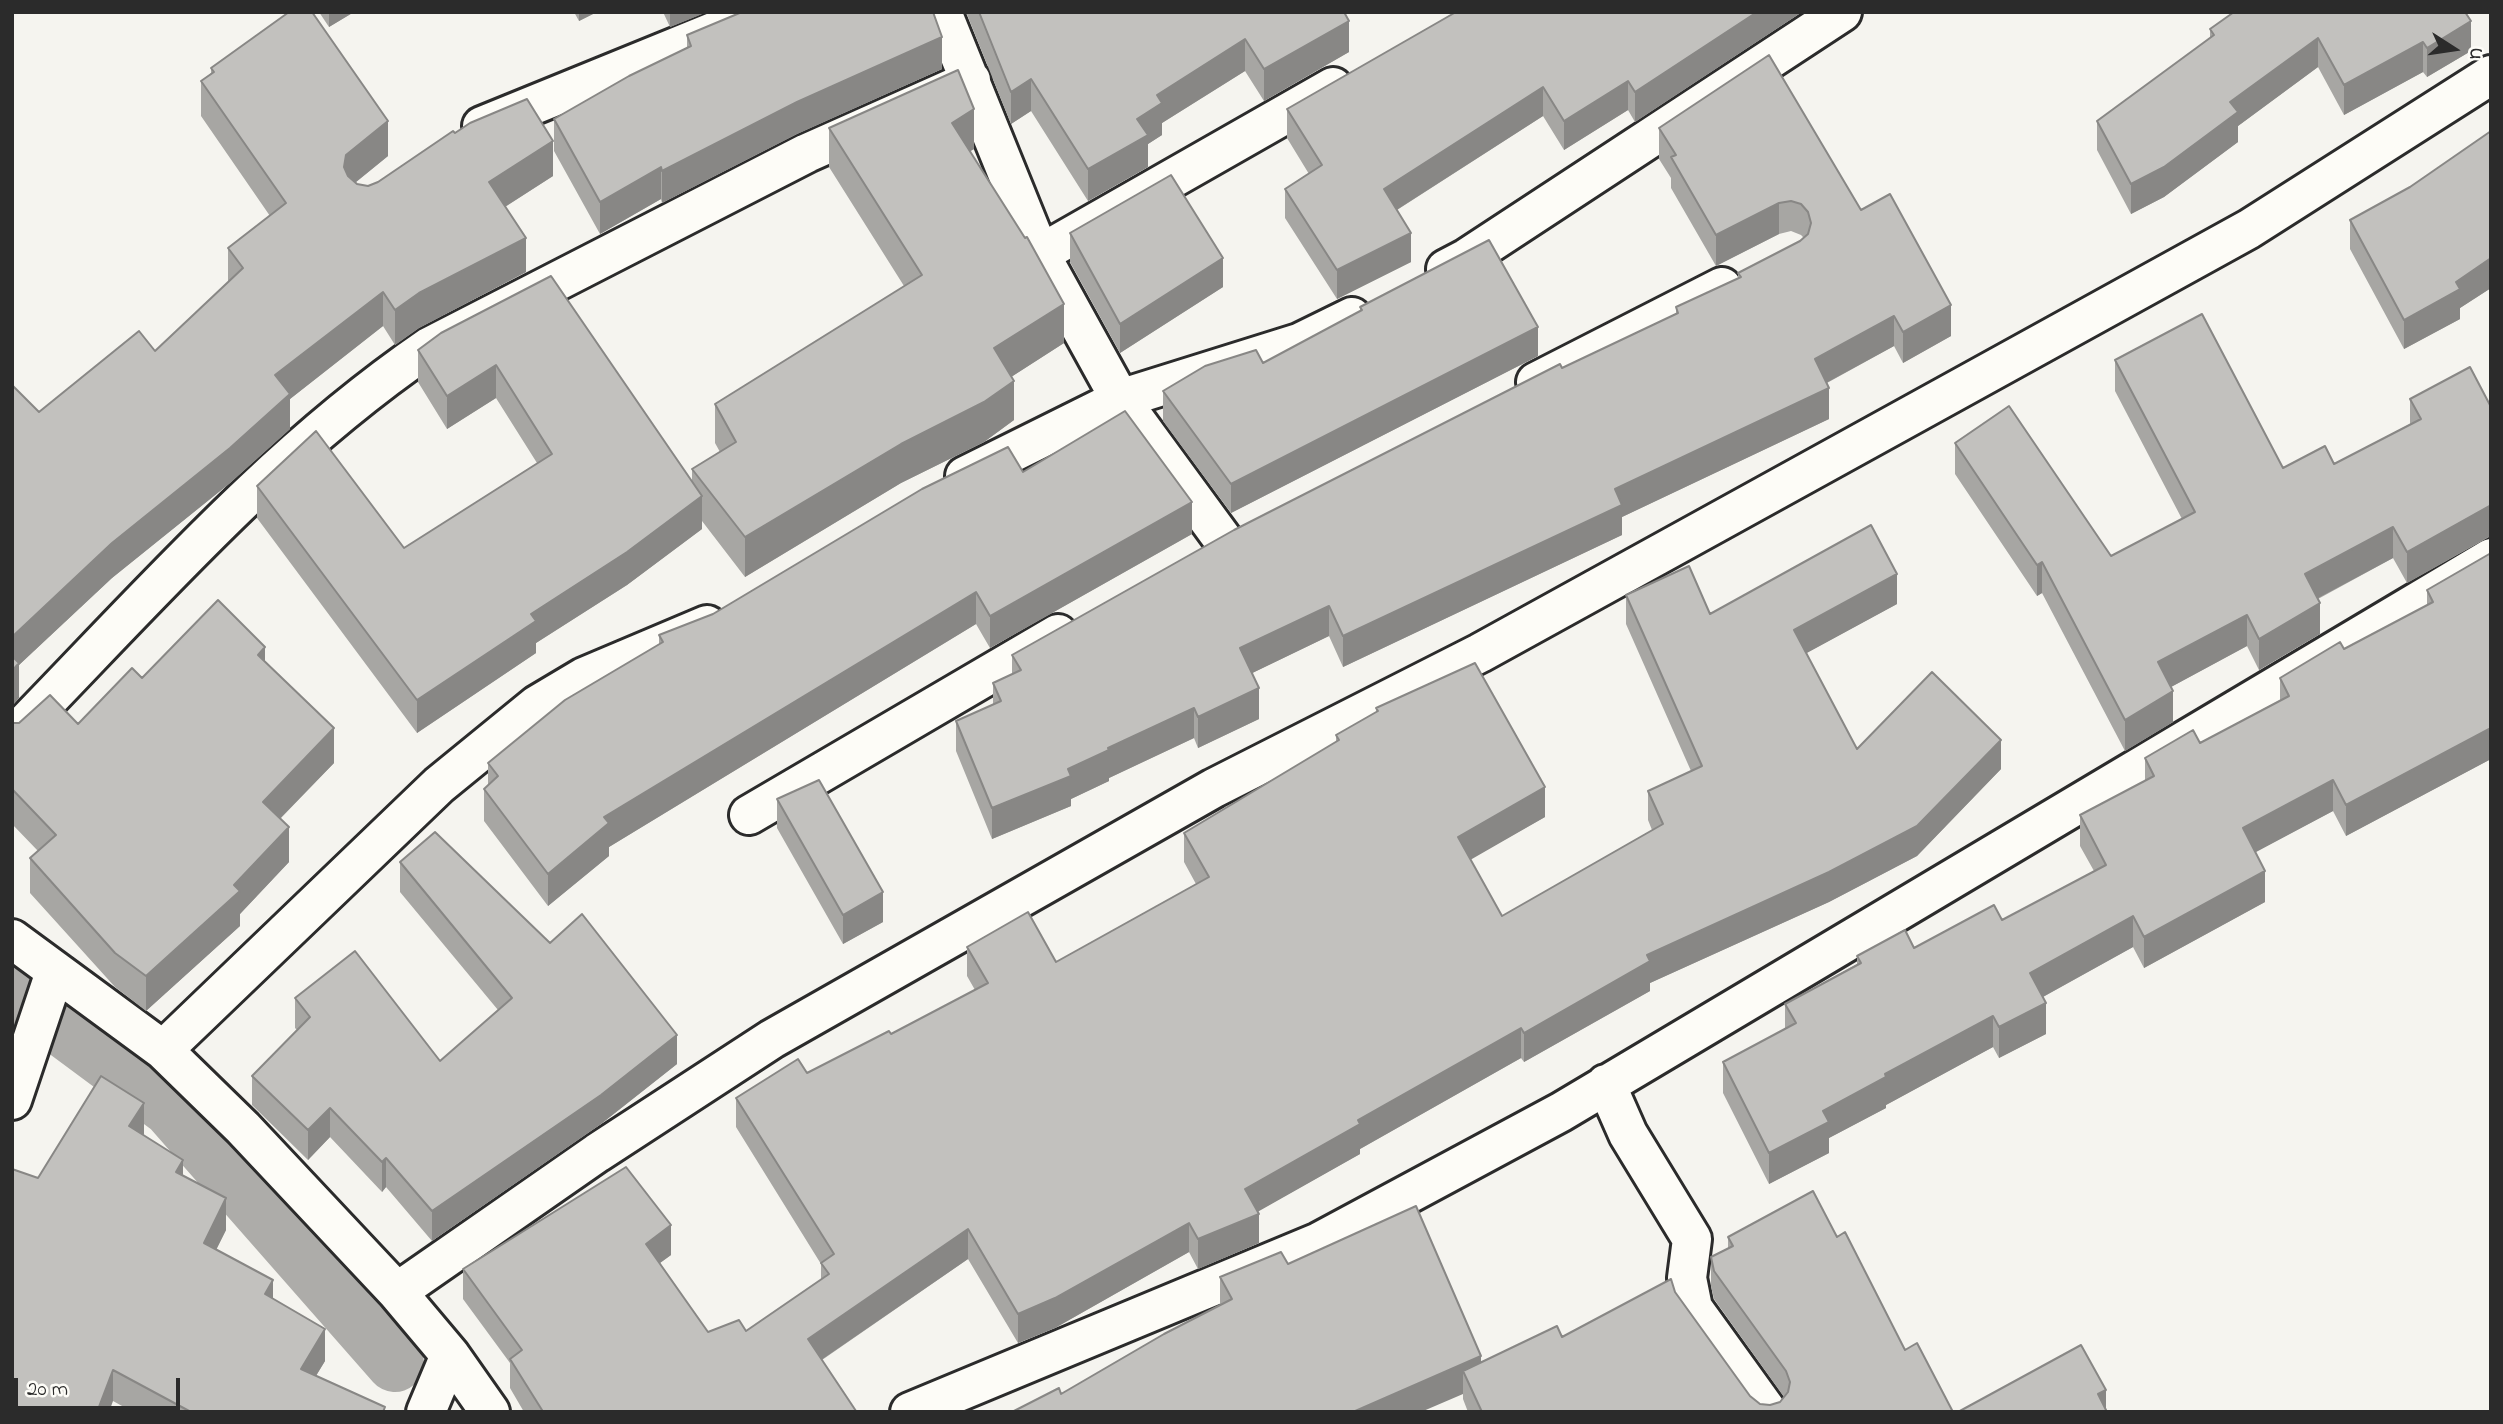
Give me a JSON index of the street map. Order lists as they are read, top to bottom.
{
  "scale_bar": "20 m",
  "north": "right"
}
